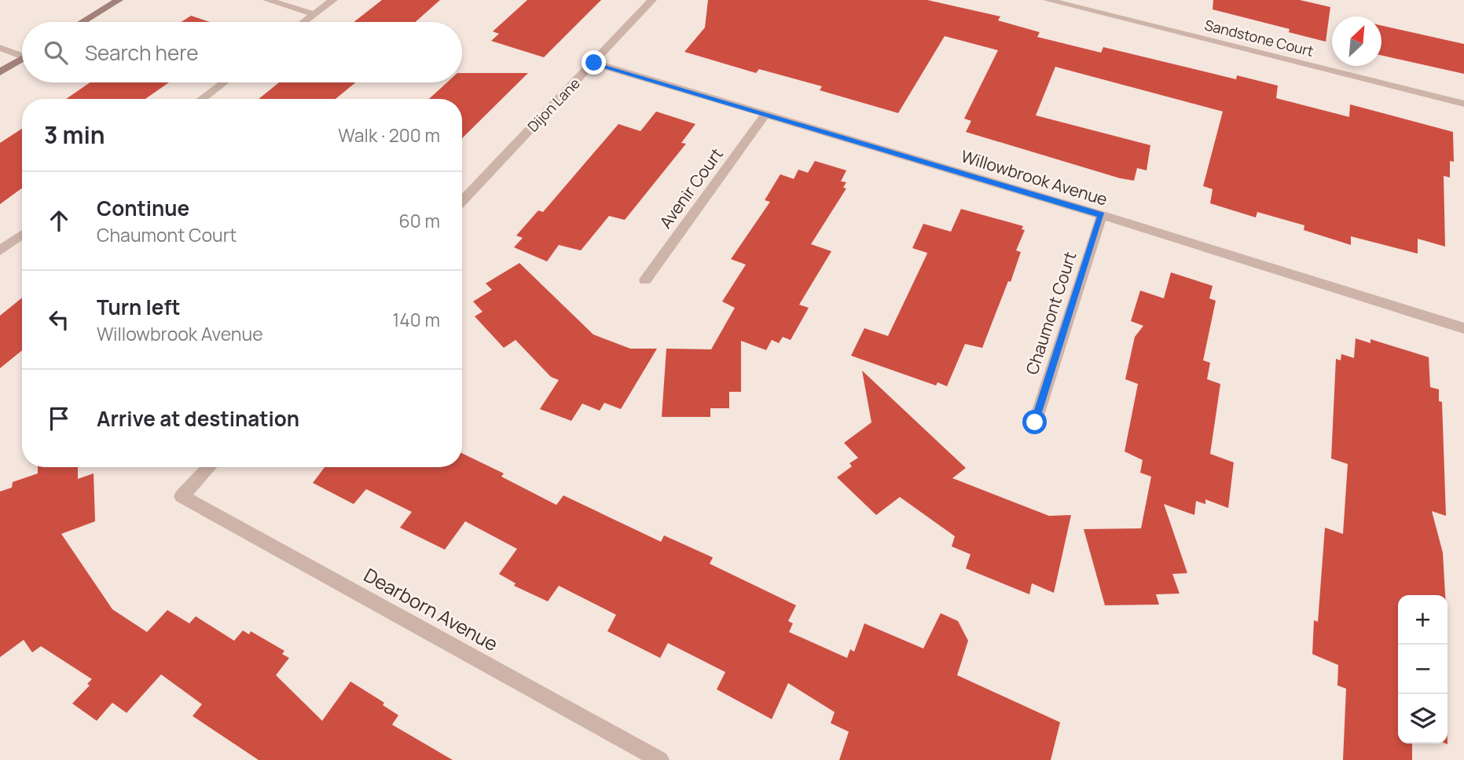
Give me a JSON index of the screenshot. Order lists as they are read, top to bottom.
{
  "streets": {
    "street": [
      "Sandstone Court",
      "Dijon Lane",
      "Willowbrook Avenue",
      "Avenir Court",
      "Chaumont Court",
      "Dearborn Avenue"
    ]
  },
  "crossings": [
    ["Dijon Lane", "Willowbrook Avenue"],
    ["Willowbrook Avenue", "Avenir Court"],
    ["Willowbrook Avenue", "Chaumont Court"]
  ],
  "north": "top right",
  "page": {
    "search": "Search here",
    "heading": ["3 min", "Walk · 200 m"],
    "list": [
      ["Continue", "Chaumont Court", "60 m"],
      ["Turn left", "Willowbrook Avenue", "140 m"],
      "Arrive at destination"
    ],
    "map_buttons": ["+", "−"]
  }
}
